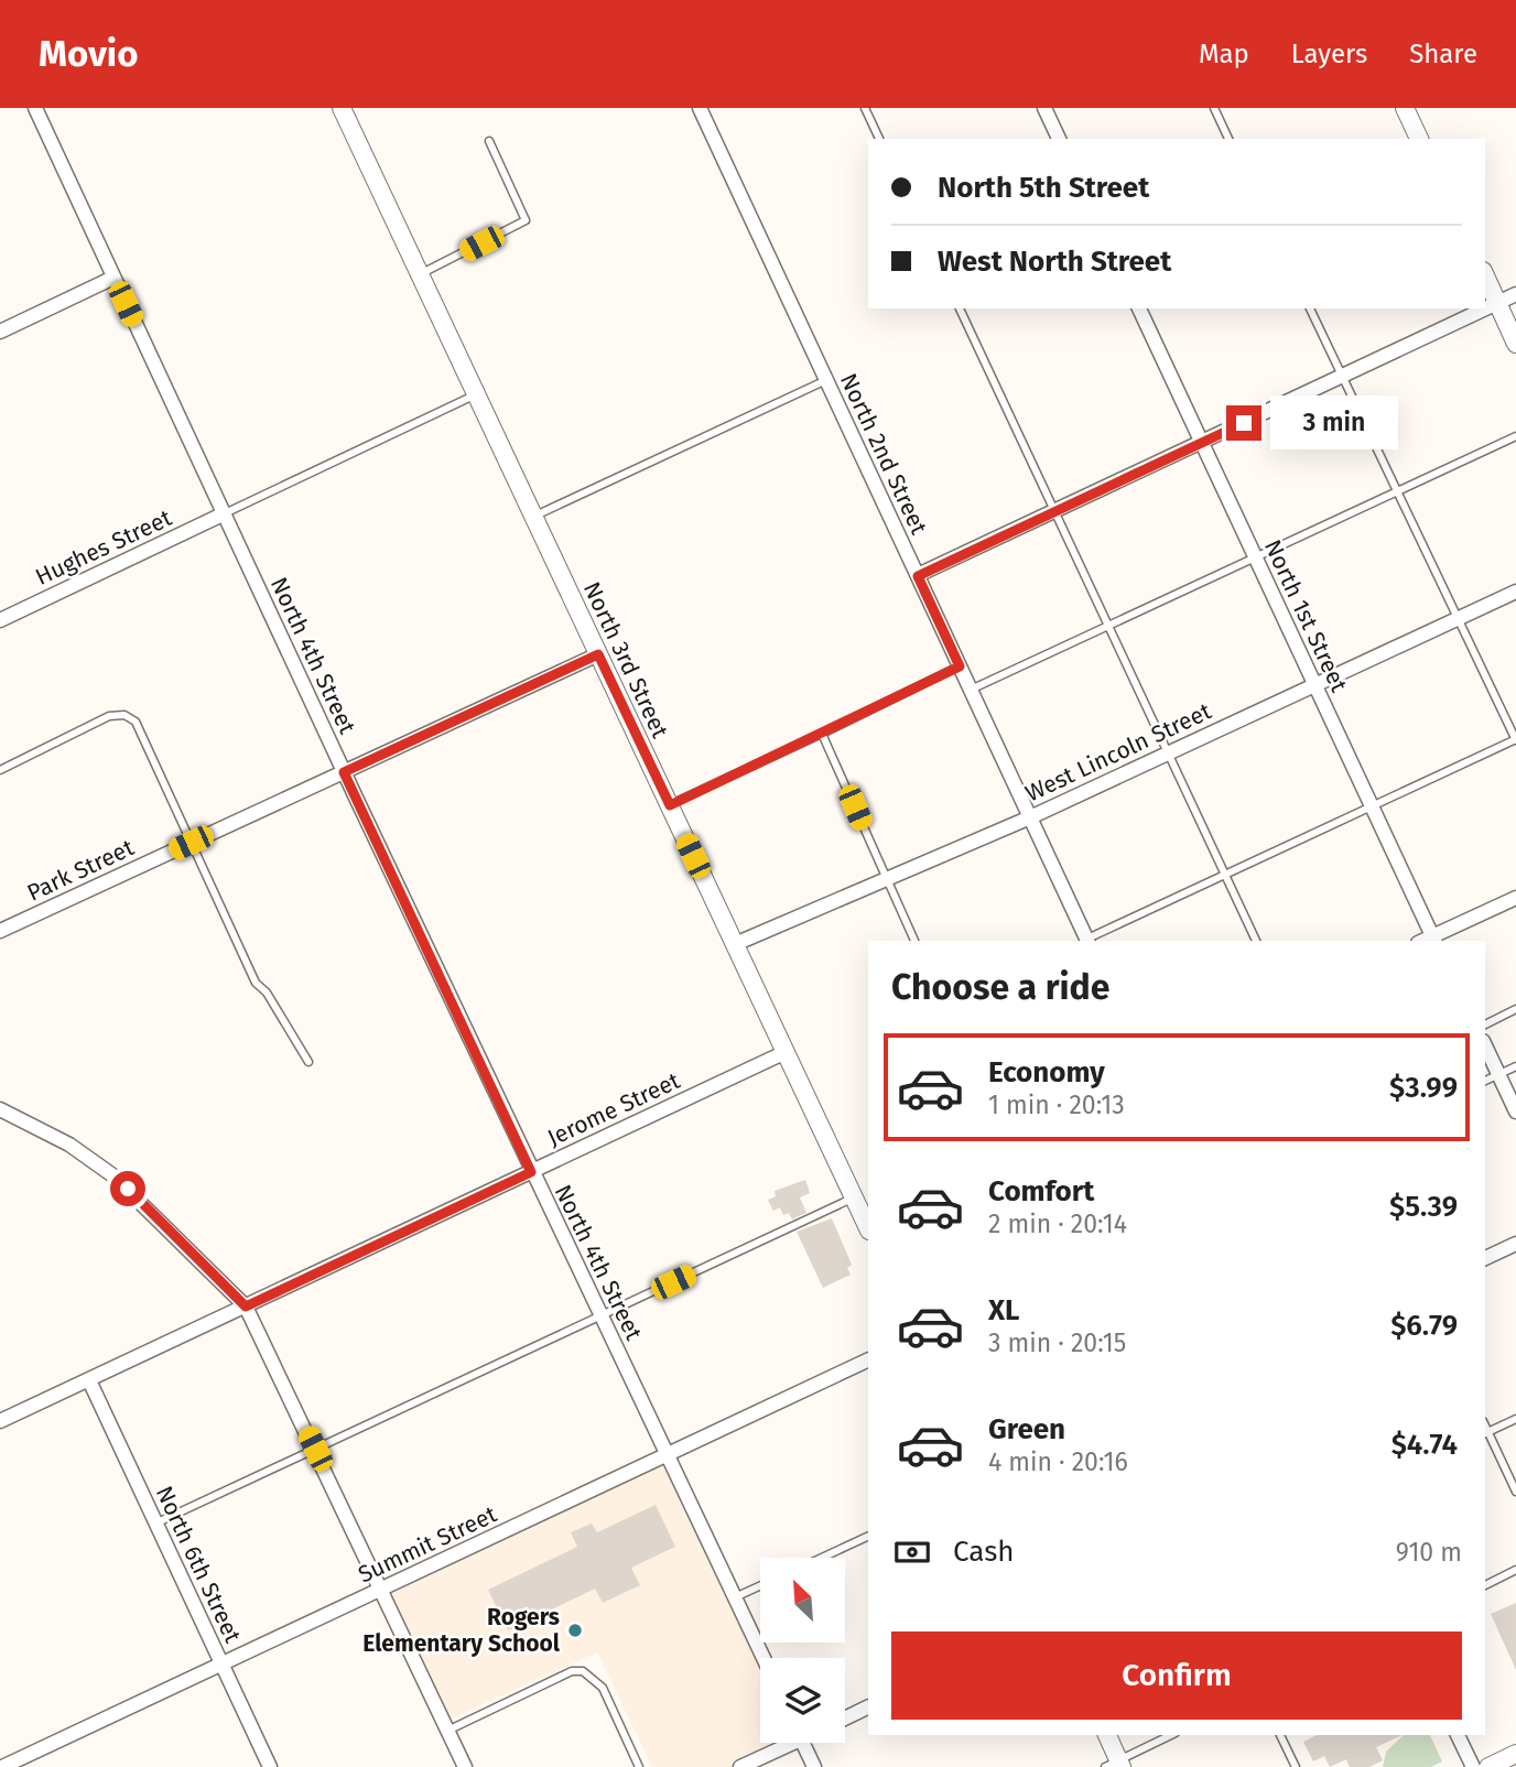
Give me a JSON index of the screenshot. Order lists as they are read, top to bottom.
{
  "streets": {
    "street": [
      "North 2nd Street",
      "Hughes Street",
      "North 1st Street",
      "North 4th Street",
      "North 3rd Street",
      "West Lincoln Street",
      "Park Street",
      "Jerome Street",
      "Summit Street",
      "North 6th Street"
    ]
  },
  "crossings": [
    ["North 2nd Street", "West Lincoln Street"],
    ["Hughes Street", "North 4th Street"],
    ["North 1st Street", "West Lincoln Street"],
    ["North 4th Street", "Park Street"],
    ["North 4th Street", "Jerome Street"],
    ["North 4th Street", "Summit Street"],
    ["North 3rd Street", "West Lincoln Street"],
    ["North 3rd Street", "Park Street"],
    ["North 3rd Street", "Jerome Street"],
    ["Jerome Street", "North 6th Street"],
    ["Summit Street", "North 6th Street"]
  ],
  "places": ["Rogers Elementary School"],
  "north": "top left",
  "page": {
    "header": "Movio",
    "nav": ["Map", "Layers", "Share"],
    "banner": ["North 5th Street", "West North Street"],
    "bubble": "3 min",
    "heading": "Choose a ride",
    "list": [
      {
        "name": "Economy",
        "note": "1 min · 20:13",
        "value": "$3.99"
      },
      {
        "name": "Comfort",
        "note": "2 min · 20:14",
        "value": "$5.39"
      },
      {
        "name": "XL",
        "note": "3 min · 20:15",
        "value": "$6.79"
      },
      {
        "name": "Green",
        "note": "4 min · 20:16",
        "value": "$4.74"
      }
    ],
    "pay": ["Cash", "910 m"],
    "buttons": "Confirm"
  }
}
